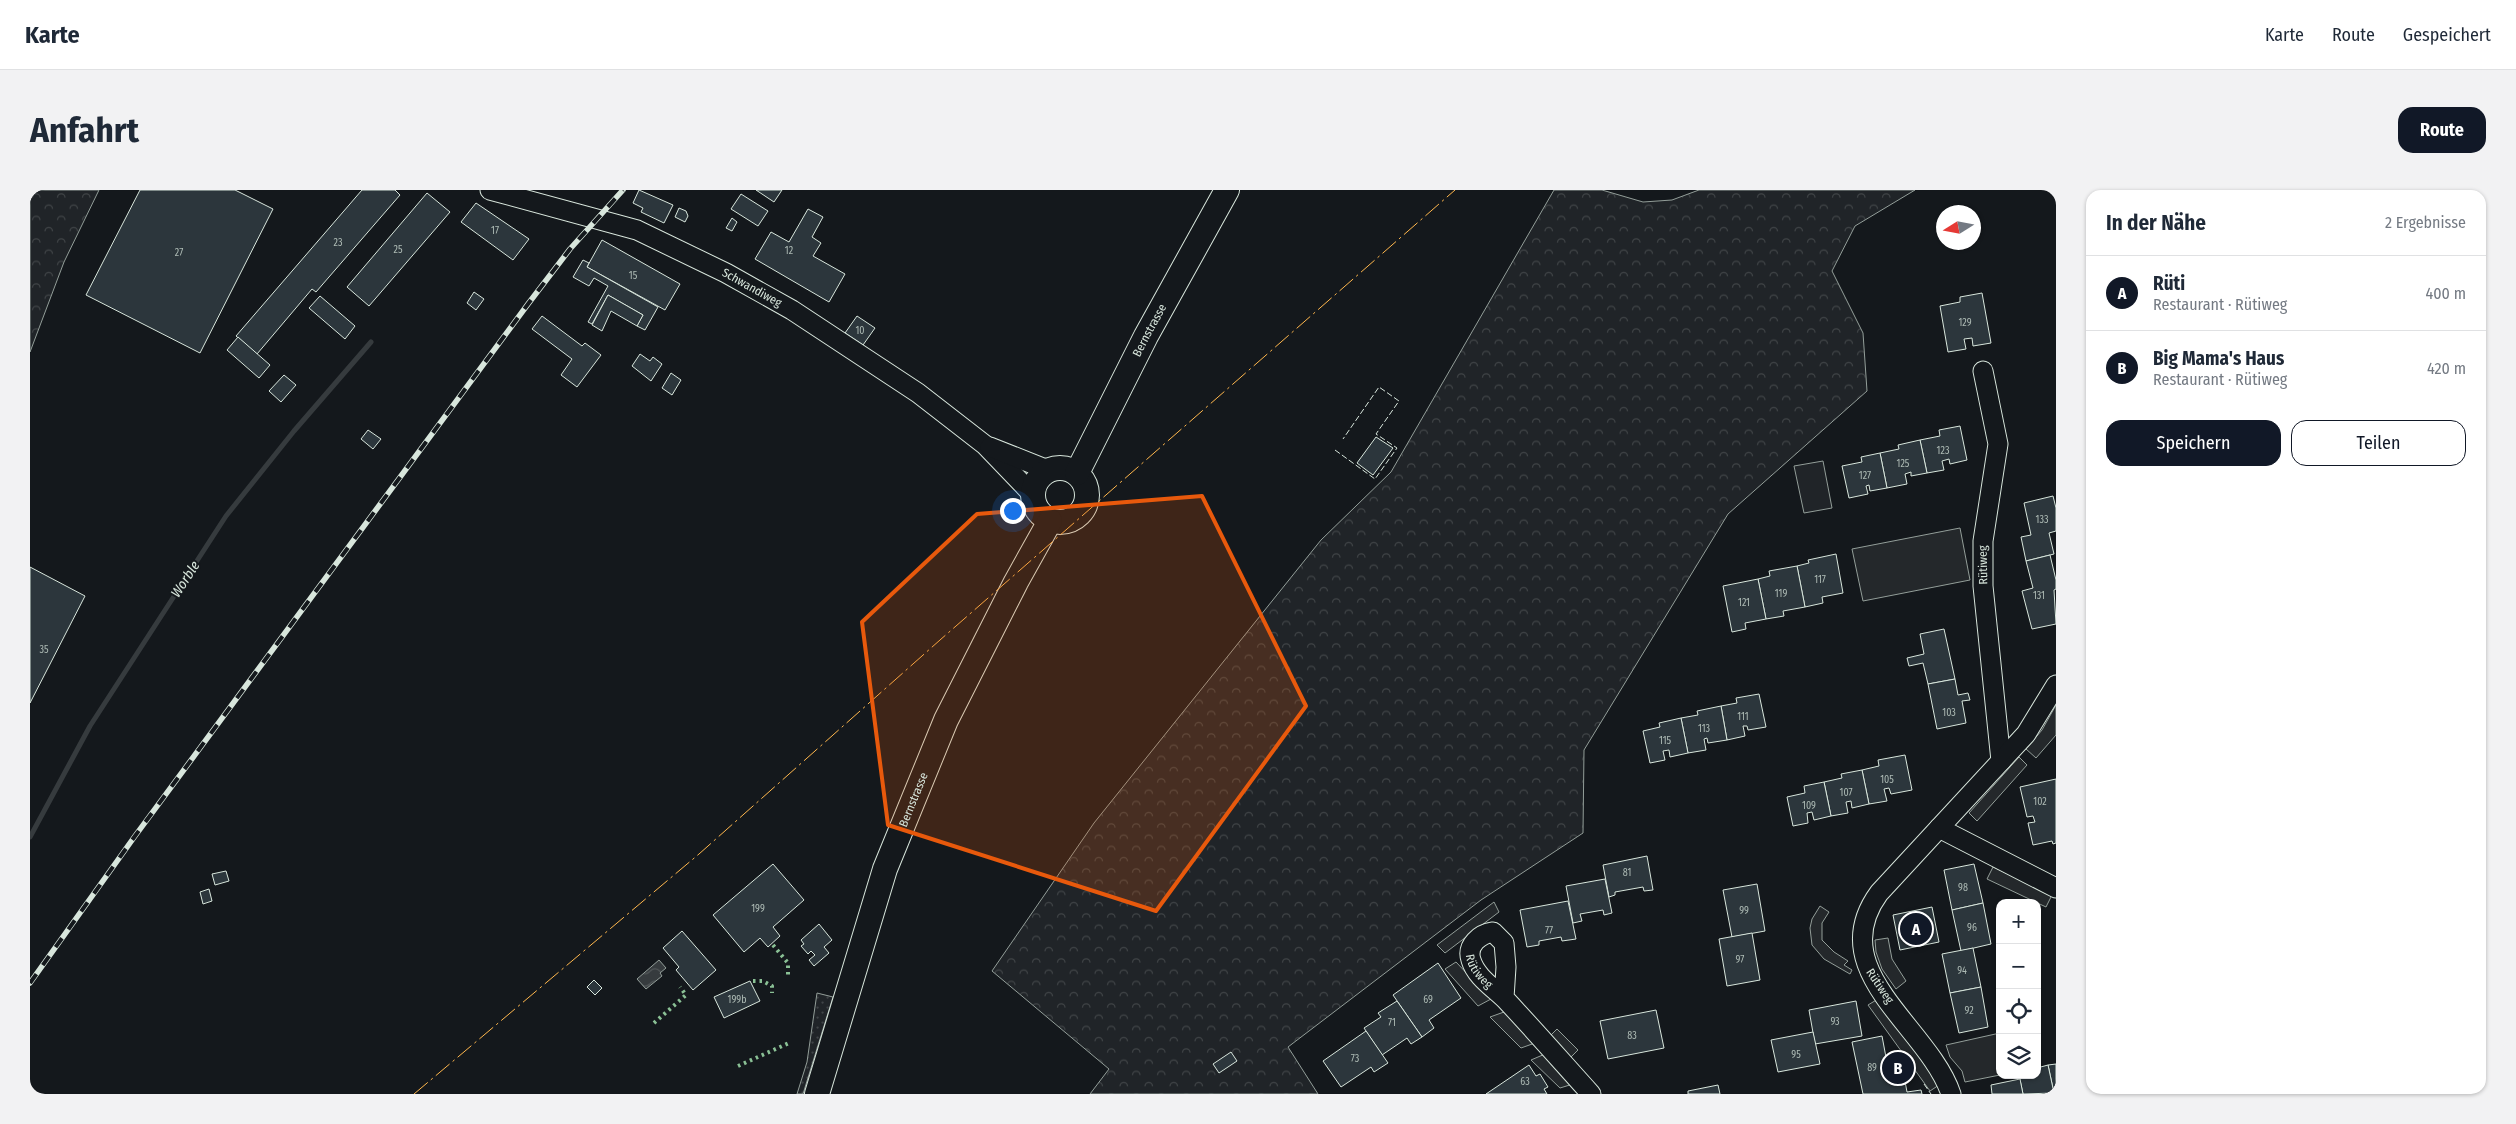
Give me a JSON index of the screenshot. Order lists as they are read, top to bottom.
{
  "streets": {
    "main road": ["Bernstrasse"],
    "street": ["Schwandiweg", "Rütiweg"]
  },
  "crossings": [
    ["Schwandiweg", "Bernstrasse"]
  ],
  "water": ["Worble"],
  "house_numbers": [
    "17",
    "23",
    "25",
    "12",
    "27",
    "15",
    "129",
    "10",
    "123",
    "125",
    "127",
    "133",
    "117",
    "119",
    "131",
    "121",
    "35",
    "103",
    "111",
    "113",
    "115",
    "105",
    "107",
    "102",
    "109",
    "81",
    "98",
    "199",
    "99",
    "96",
    "77",
    "97",
    "94",
    "199b",
    "69",
    "92",
    "93",
    "71",
    "83",
    "95",
    "73",
    "89",
    "63"
  ],
  "north": "left",
  "page": {
    "header": "Karte",
    "nav": ["Karte", "Route", "Gespeichert"],
    "buttons": [
      "Route",
      ["Speichern", "Teilen"]
    ],
    "title": "Anfahrt",
    "heading": ["In der Nähe", "2 Ergebnisse"],
    "list": [
      {
        "mark": "A",
        "name": "Rüti",
        "note": "Restaurant · Rütiweg",
        "value": "400 m"
      },
      {
        "mark": "B",
        "name": "Big Mama's Haus",
        "note": "Restaurant · Rütiweg",
        "value": "420 m"
      }
    ],
    "map_buttons": ["+", "−"],
    "pins": ["A", "B"]
  }
}
